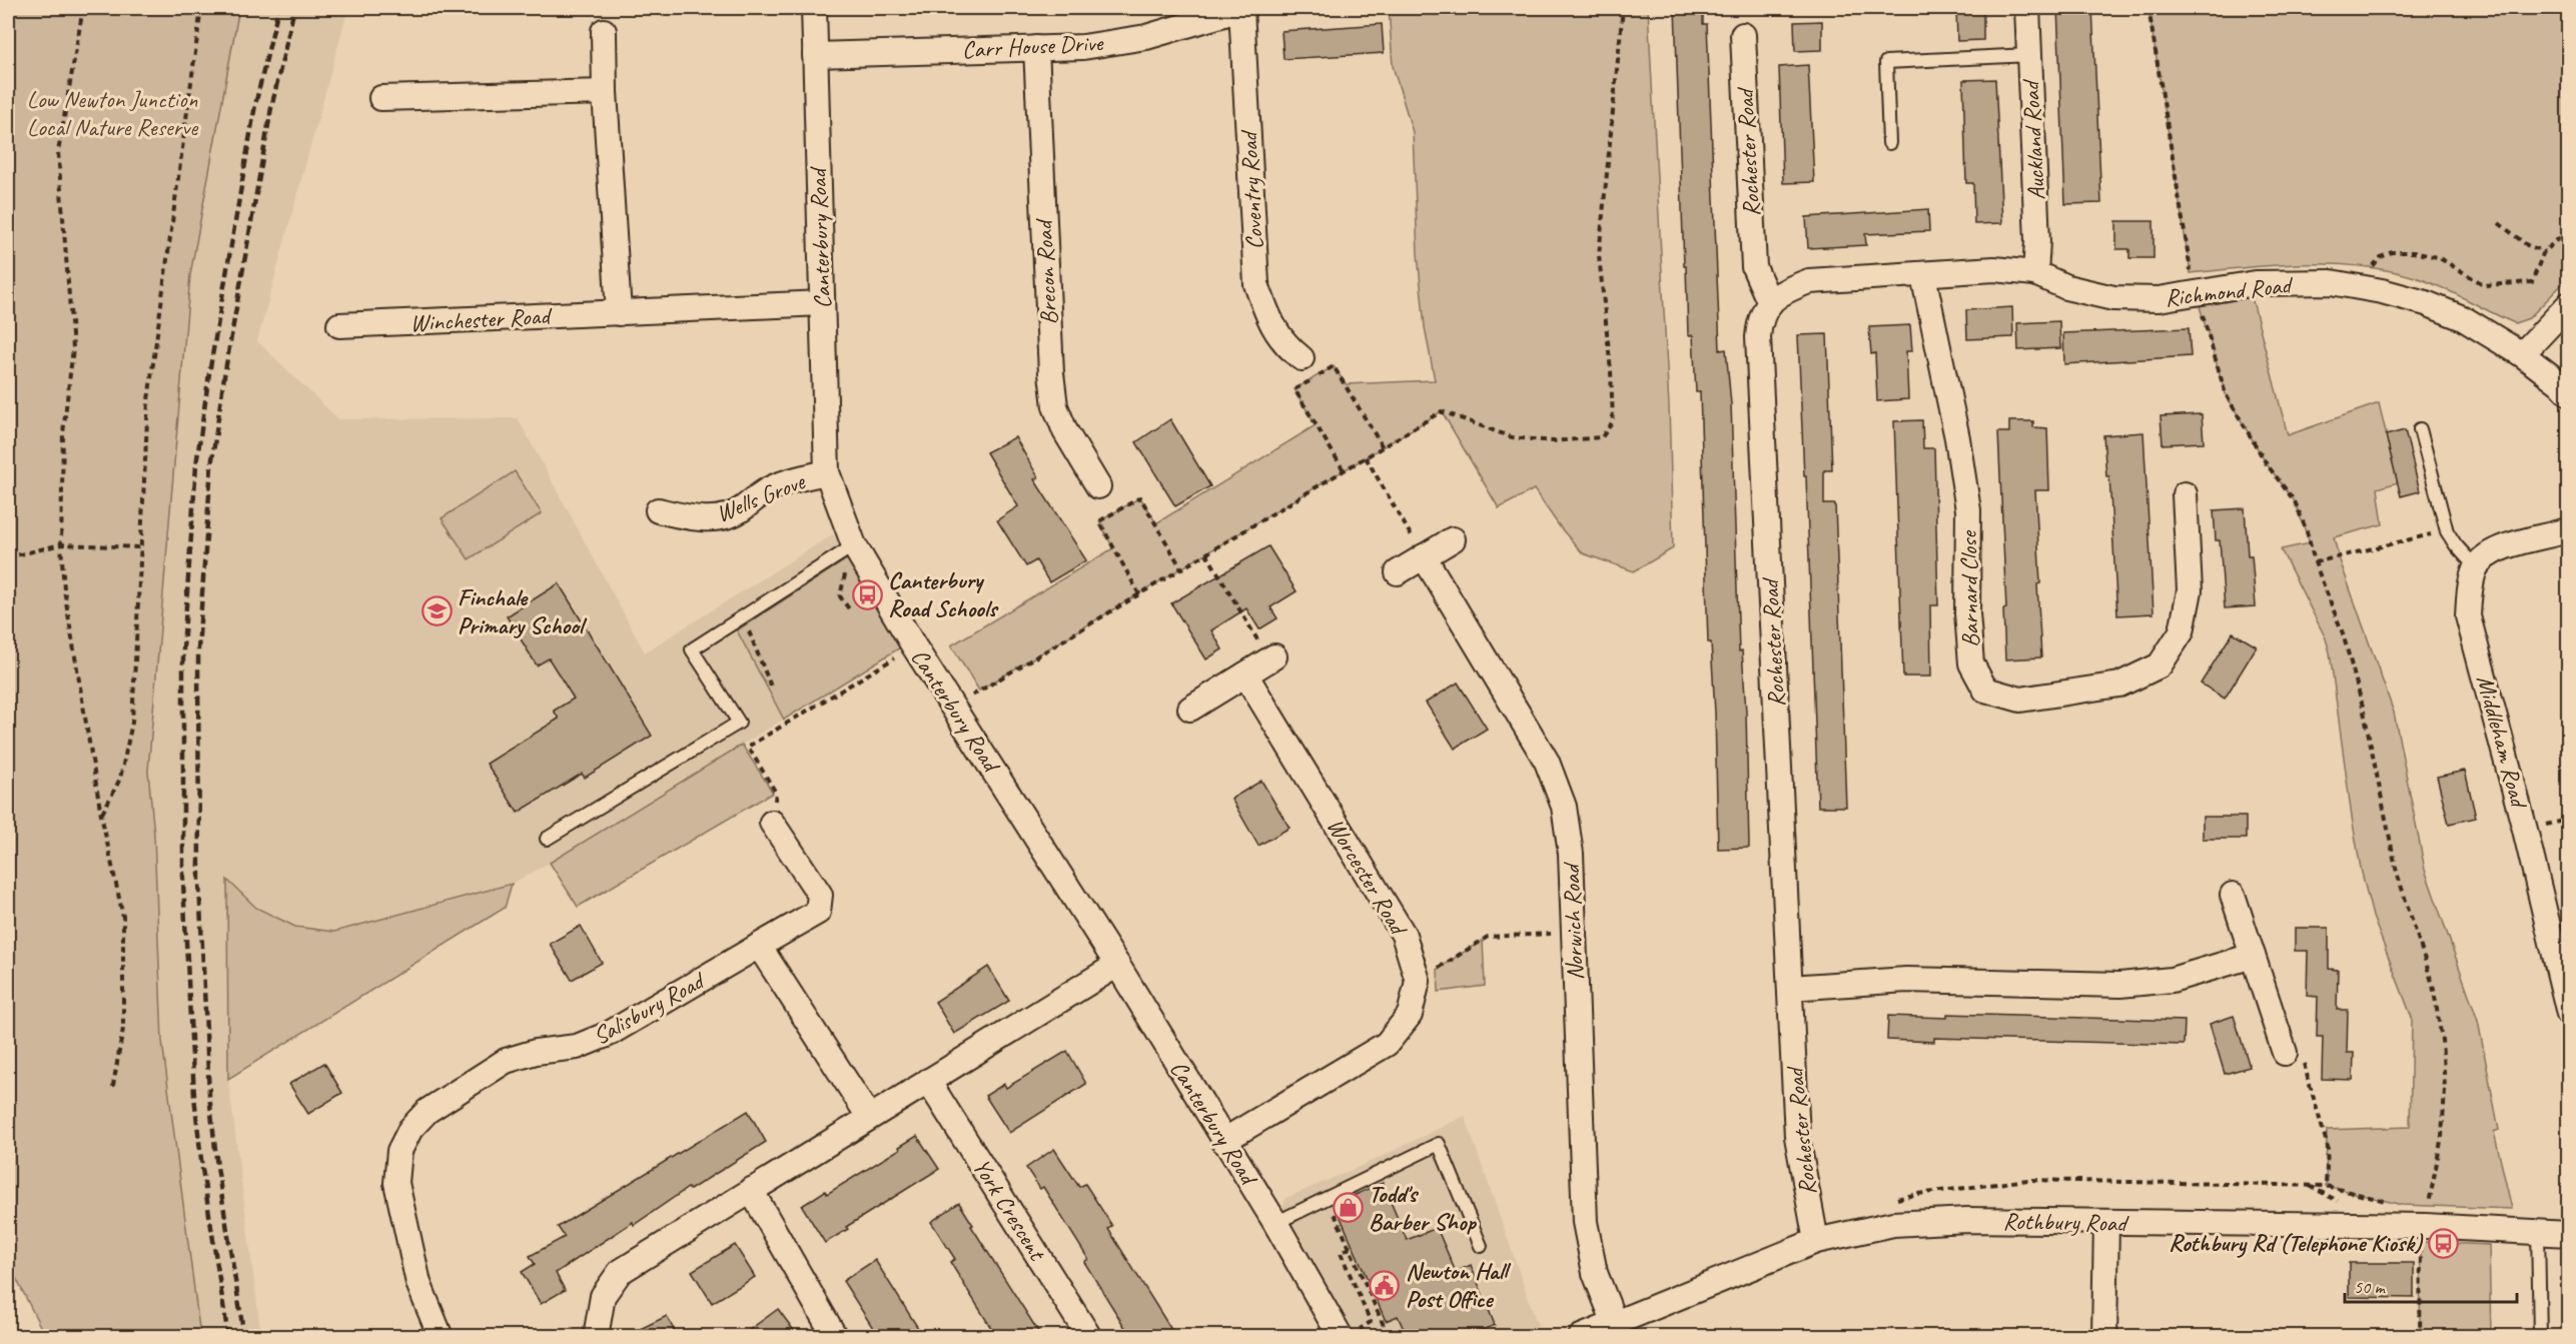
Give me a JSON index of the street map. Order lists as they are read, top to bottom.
{
  "streets": {
    "street": [
      "Carr House Drive",
      "Auckland Road",
      "Rochester Road",
      "Coventry Road",
      "Canterbury Road",
      "Brecon Road",
      "Richmond Road",
      "Winchester Road",
      "Wells Grove",
      "Barnard Close",
      "Middleham Road",
      "Worcester Road",
      "Norwich Road",
      "Salisbury Road",
      "York Crescent",
      "Rothbury Road"
    ]
  },
  "crossings": [
    ["Carr House Drive", "Coventry Road"],
    ["Carr House Drive", "Canterbury Road"],
    ["Carr House Drive", "Brecon Road"],
    ["Auckland Road", "Richmond Road"],
    ["Rochester Road", "Rothbury Road"],
    ["Canterbury Road", "Winchester Road"],
    ["Canterbury Road", "Wells Grove"],
    ["Norwich Road", "Rothbury Road"]
  ],
  "parks": ["Low Newton Junction Local Nature Reserve"],
  "places": {
    "bus stop": ["Canterbury Road Schools", "Rothbury Rd (Telephone Kiosk)"],
    "school or university": ["Finchale Primary School"],
    "shop": ["Todd's Barber Shop"],
    "public building": ["Newton Hall Post Office"]
  },
  "scale_bar": "50 m"
}
